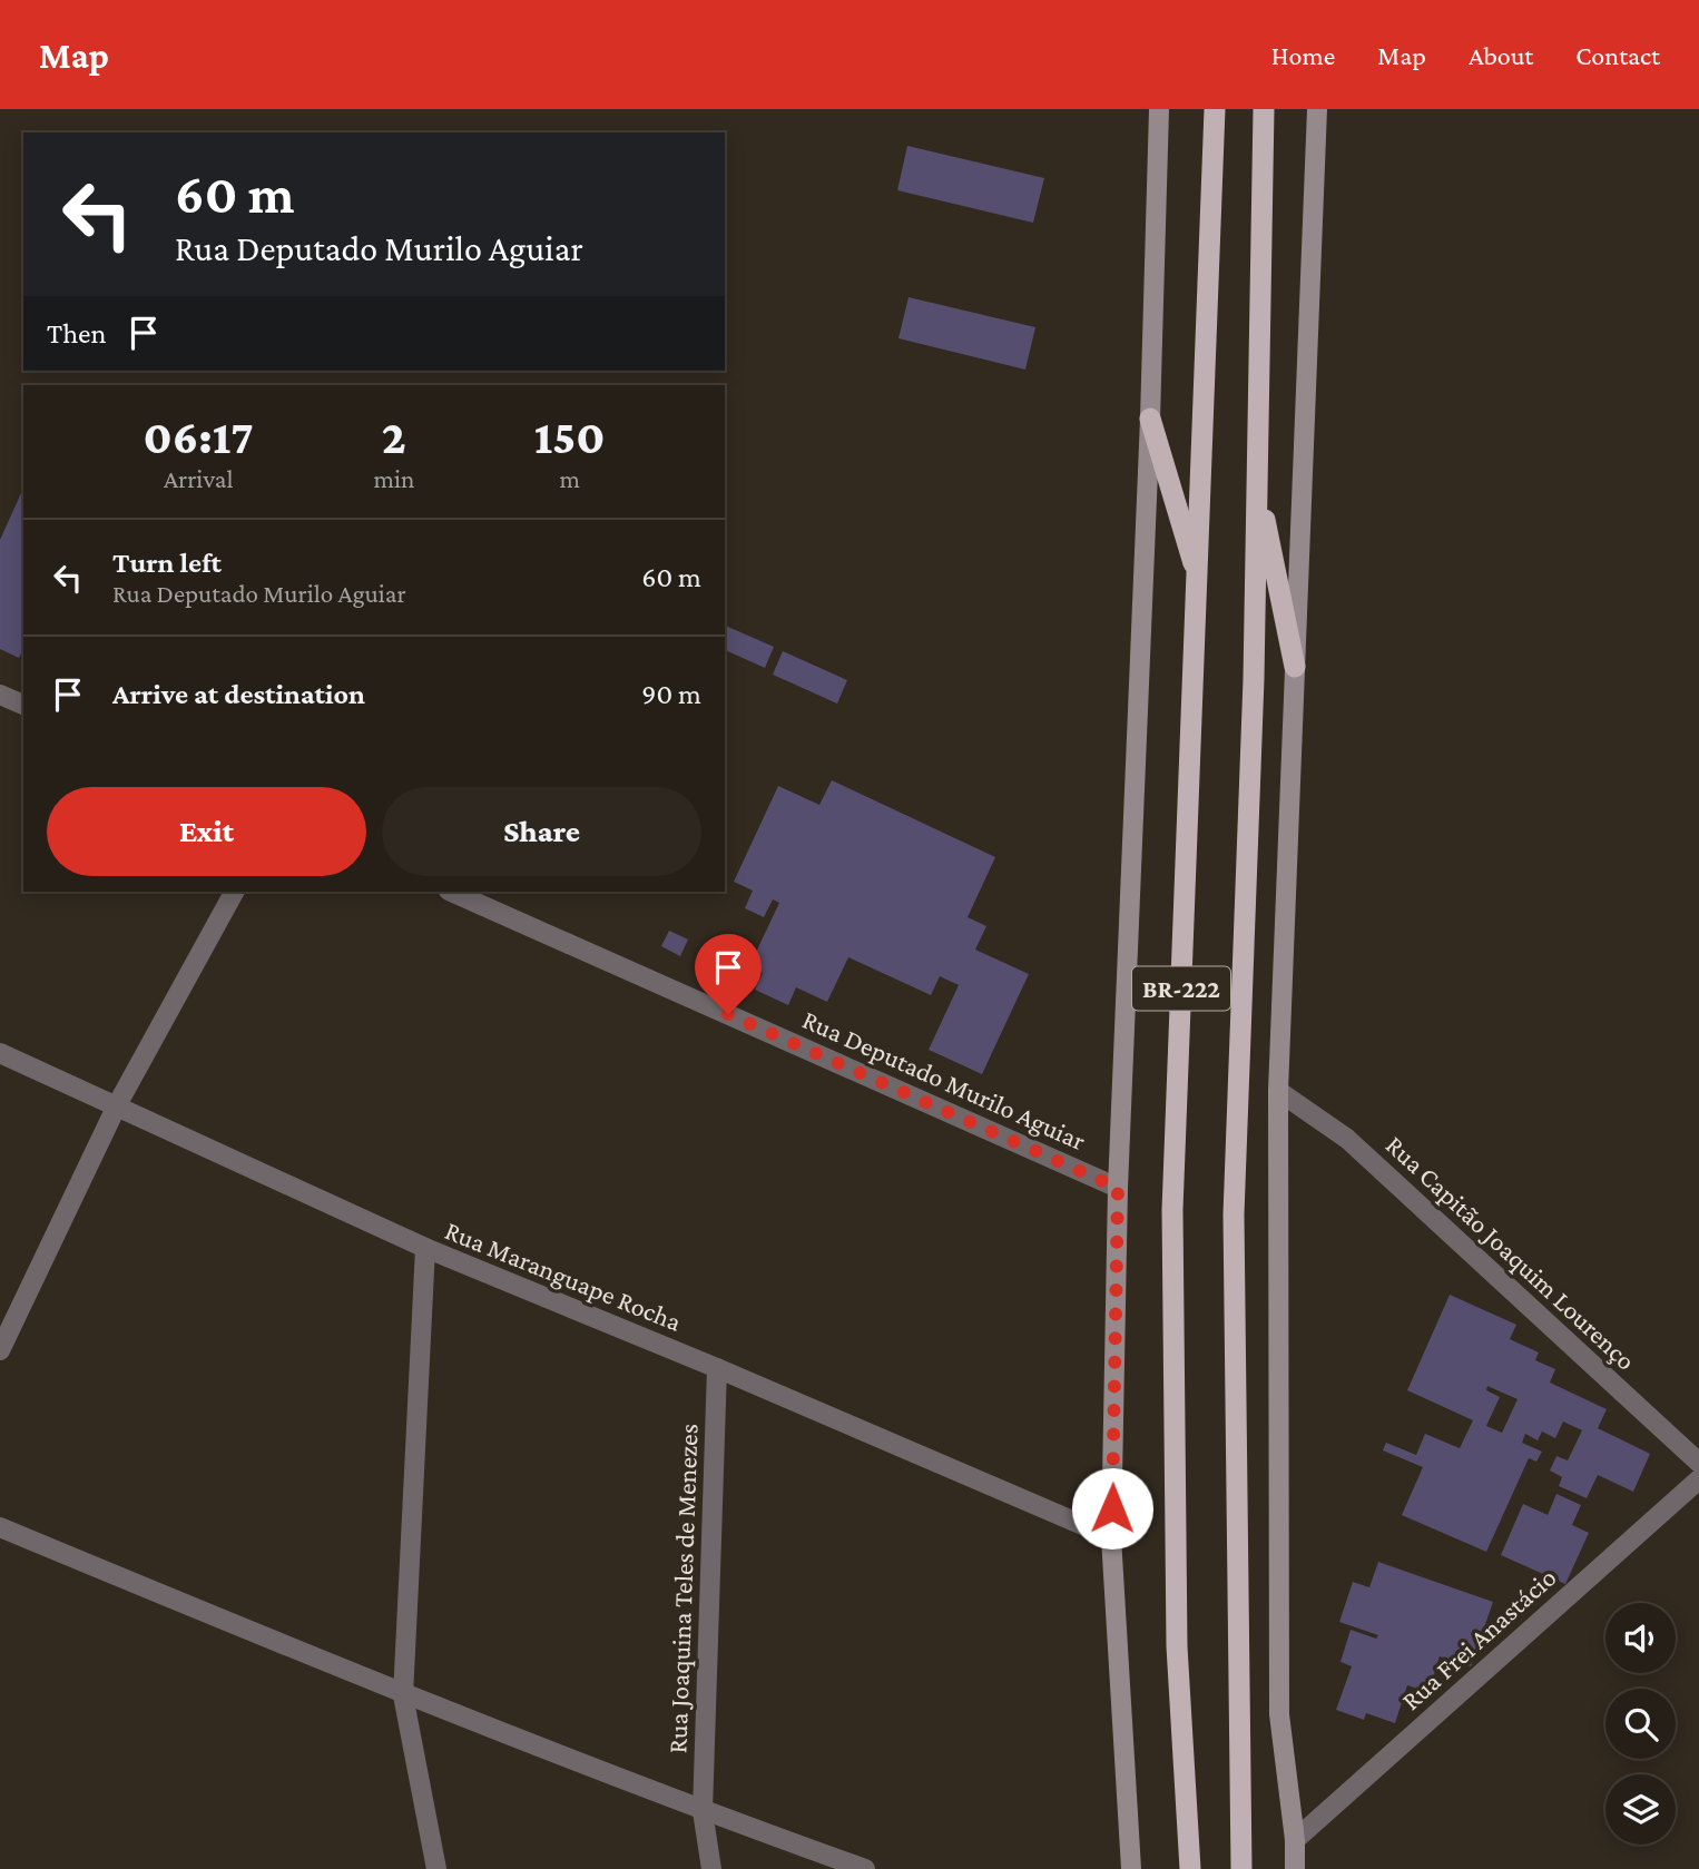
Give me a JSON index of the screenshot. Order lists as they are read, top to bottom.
{
  "streets": {
    "highway": ["BR-222"],
    "street": [
      "Rua Deputado Murilo Aguiar",
      "Rua Capitão Joaquim Lourenço",
      "Rua Maranguape Rocha",
      "Rua Joaquina Teles de Menezes",
      "Rua Frei Anastácio"
    ]
  },
  "crossings": [
    ["Rua Maranguape Rocha", "Rua Joaquina Teles de Menezes"]
  ],
  "page": {
    "header": "Map",
    "nav": [
      "Home",
      "Map",
      "About",
      "Contact"
    ],
    "turn": ["60 m", "Rua Deputado Murilo Aguiar"],
    "then": "Then",
    "eta": [
      "06:17",
      "Arrival",
      "2",
      "min",
      "150",
      "m"
    ],
    "list": [
      {
        "name": "Turn left",
        "note": "Rua Deputado Murilo Aguiar",
        "value": "60 m"
      },
      {
        "name": "Arrive at destination",
        "value": "90 m"
      }
    ],
    "buttons": ["Exit", "Share"]
  }
}
